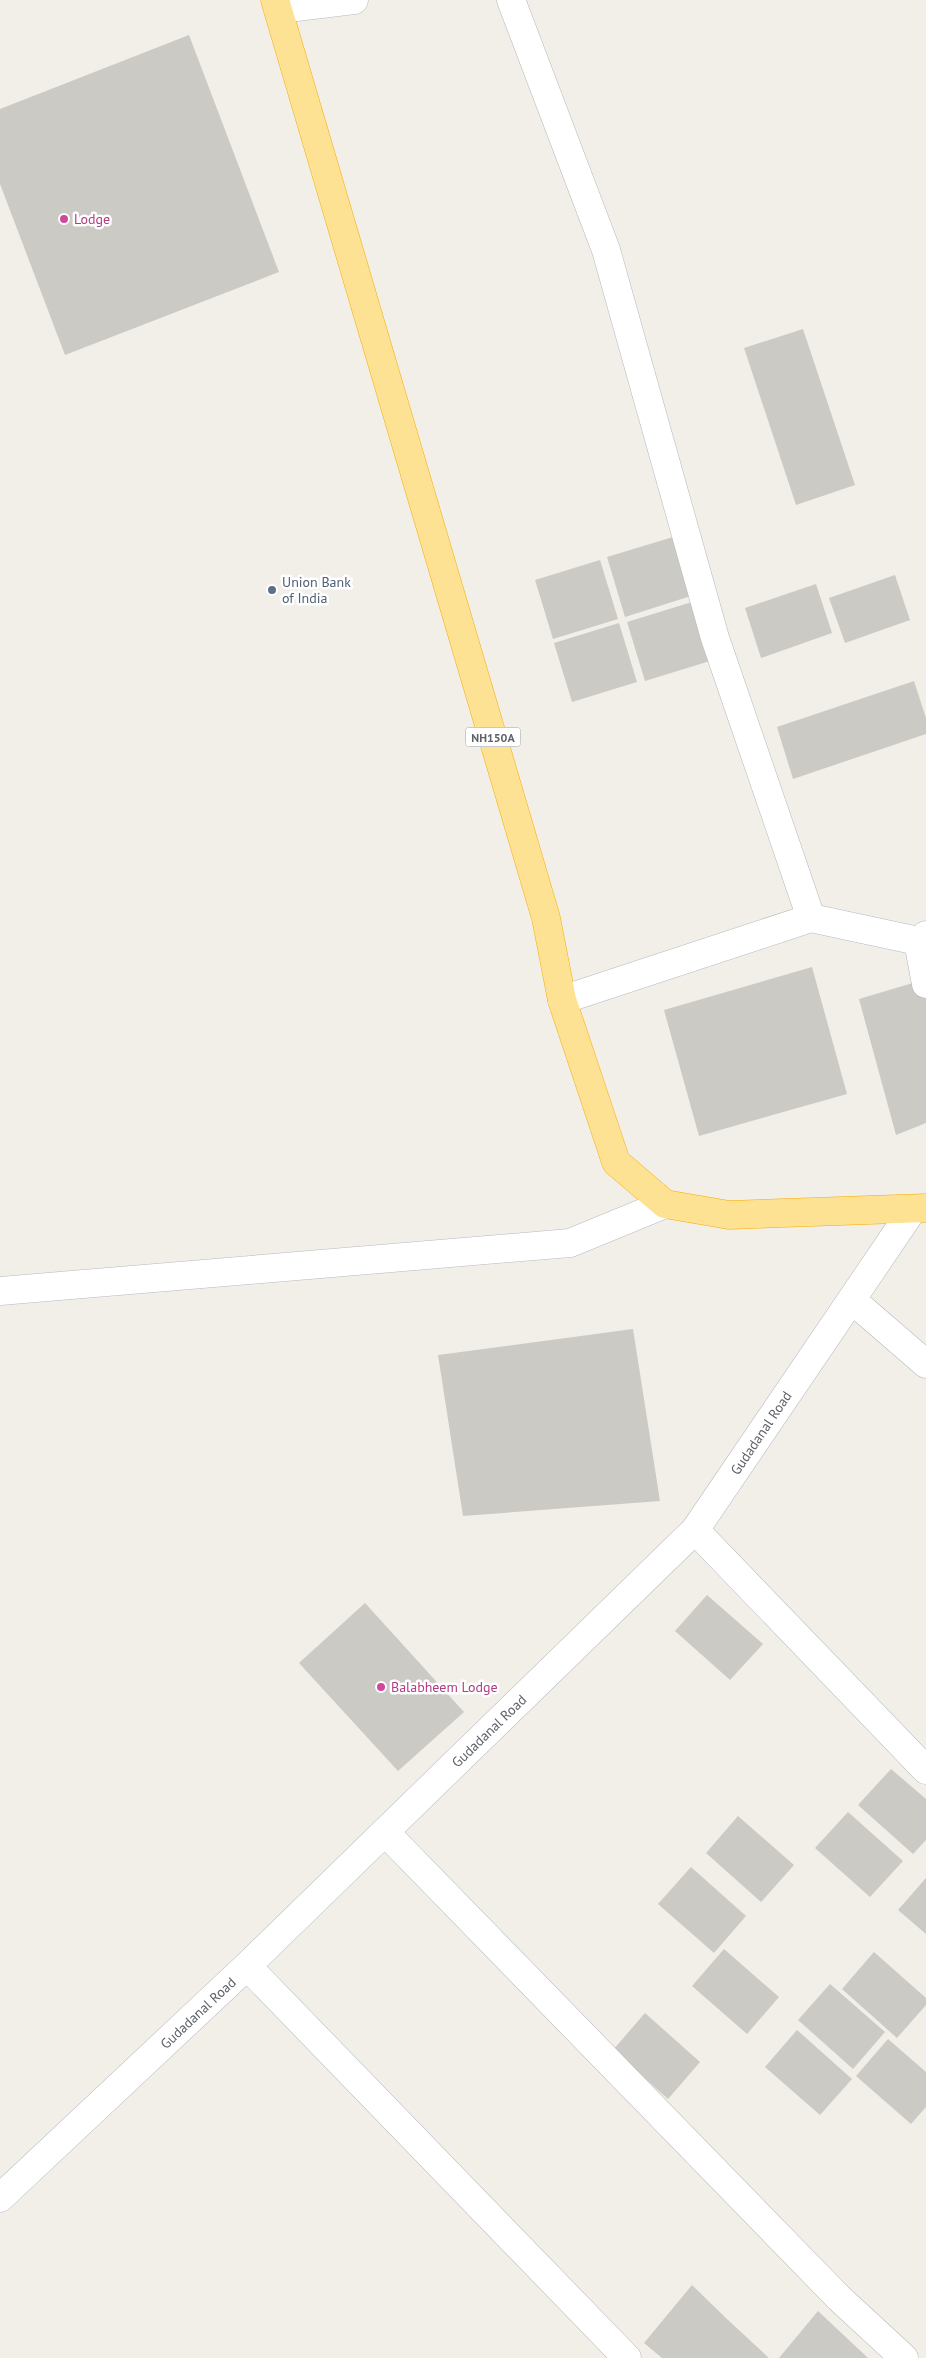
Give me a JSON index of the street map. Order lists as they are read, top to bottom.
{
  "streets": {
    "highway": ["NH150A"],
    "street": ["Gudadanal Road"]
  },
  "places": ["Lodge", "Union Bank of India", "Balabheem Lodge"]
}
